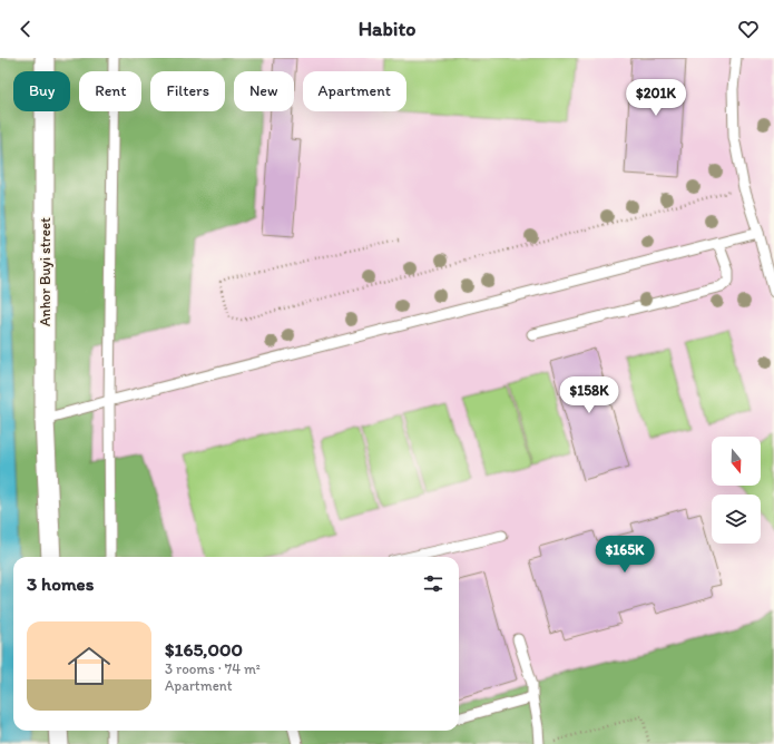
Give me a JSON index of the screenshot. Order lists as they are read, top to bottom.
{
  "streets": {
    "street": ["Anhor Buyi street"]
  },
  "north": "bottom",
  "page": {
    "header": "Habito",
    "chip": [
      "Buy",
      "Rent",
      "Filters",
      "New",
      "Apartment"
    ],
    "price": ["$201K", "$158K", "$165K"],
    "heading": "3 homes",
    "list": [
      {
        "name": "$165,000",
        "note": "3 rooms · 74 m² · Apartment"
      }
    ]
  }
}
